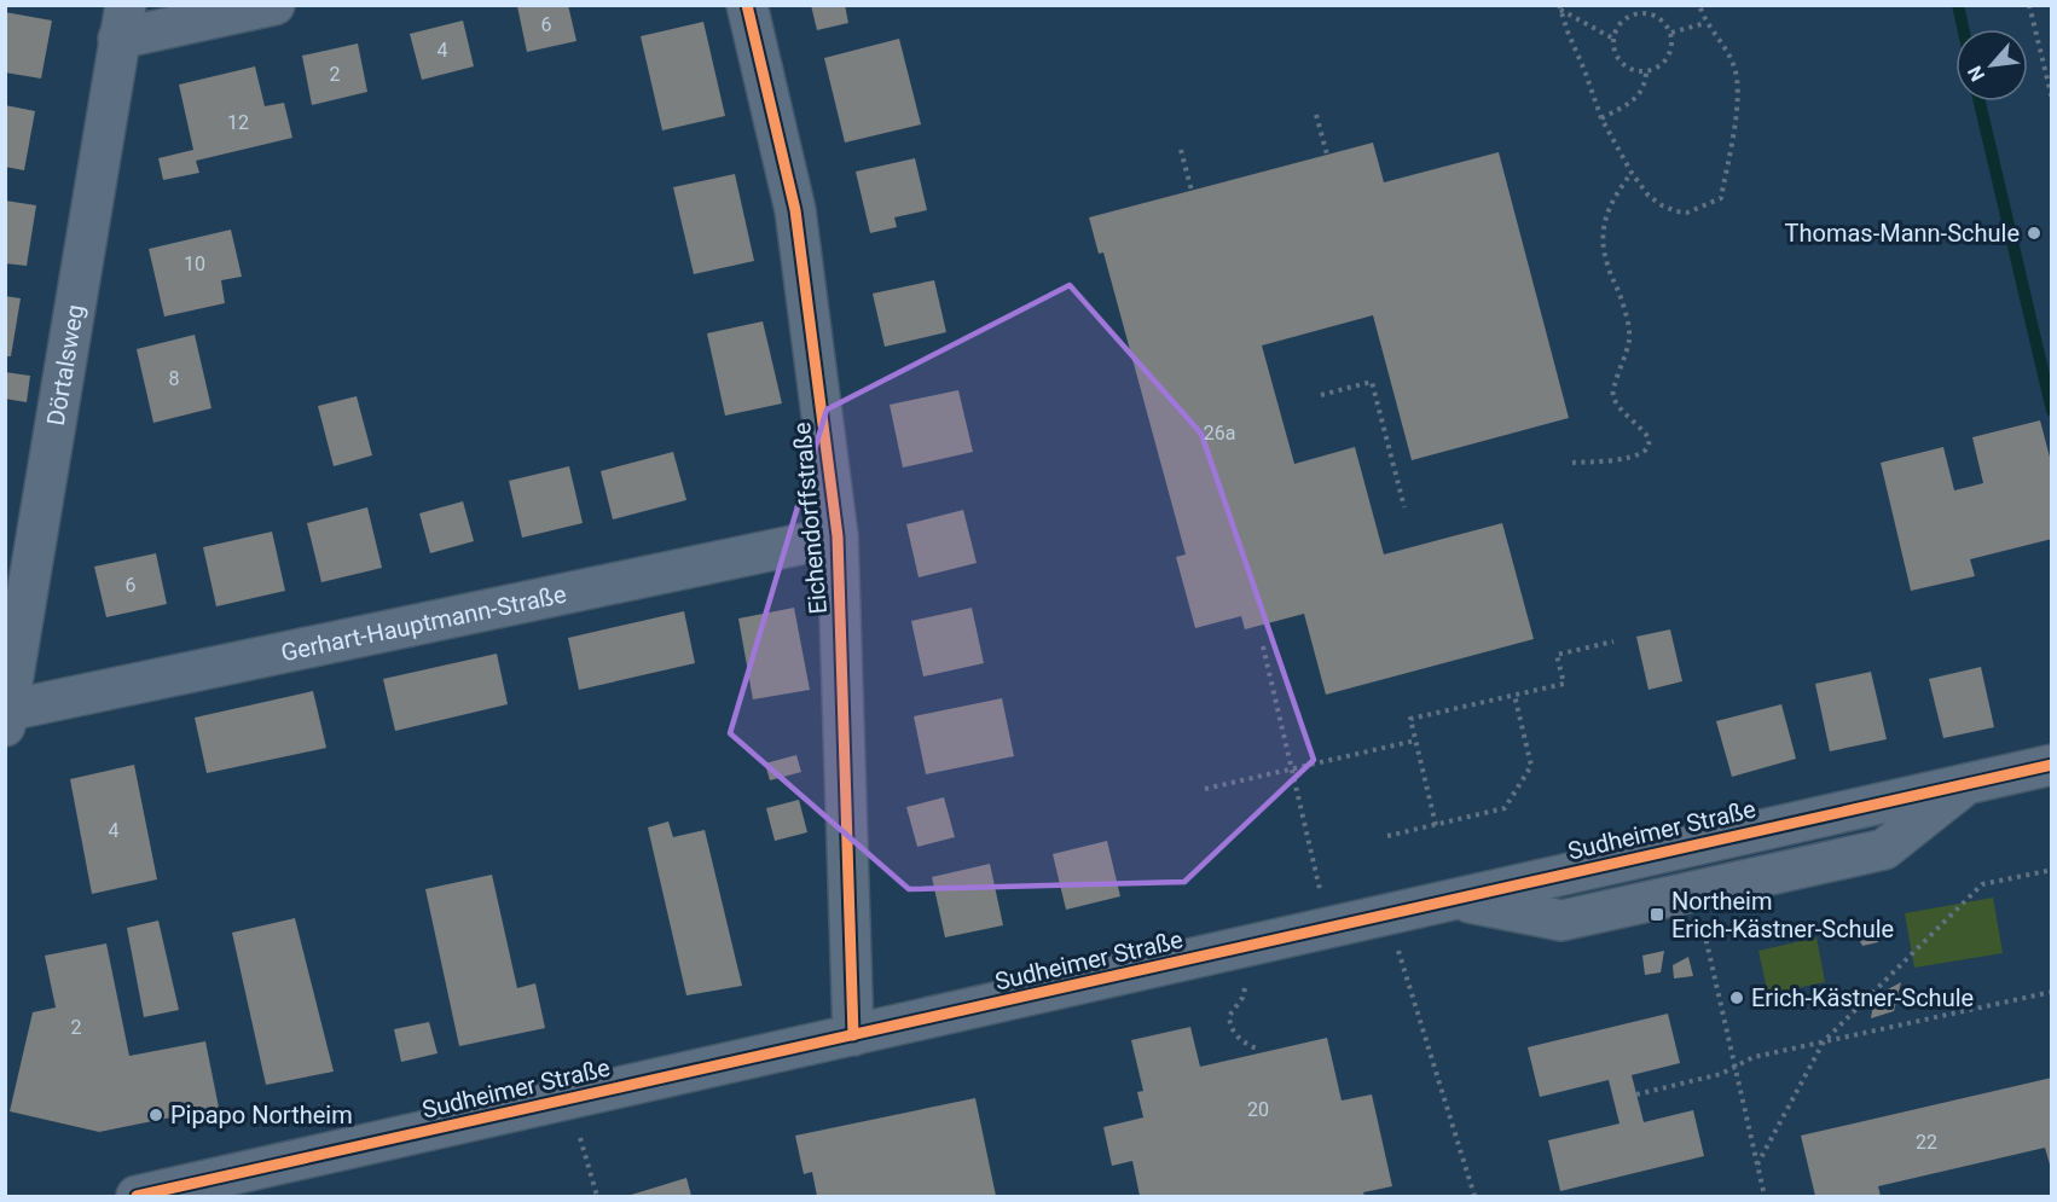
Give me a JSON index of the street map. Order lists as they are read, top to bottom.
{
  "streets": {
    "street": [
      "Dörtalsweg",
      "Eichendorffstraße",
      "Gerhart-Hauptmann-Straße",
      "Sudheimer Straße"
    ]
  },
  "crossings": [
    ["Dörtalsweg", "Gerhart-Hauptmann-Straße"],
    ["Eichendorffstraße", "Gerhart-Hauptmann-Straße"],
    ["Eichendorffstraße", "Sudheimer Straße"]
  ],
  "places": {
    "other": ["Thomas-Mann-Schule", "Erich-Kästner-Schule", "Pipapo Northeim"],
    "transit": ["Northeim Erich-Kästner-Schule"]
  },
  "house_numbers": [
    "6",
    "4",
    "2",
    "12",
    "10",
    "8",
    "26a",
    "6",
    "4",
    "2",
    "20",
    "22"
  ],
  "north": "bottom left"
}
